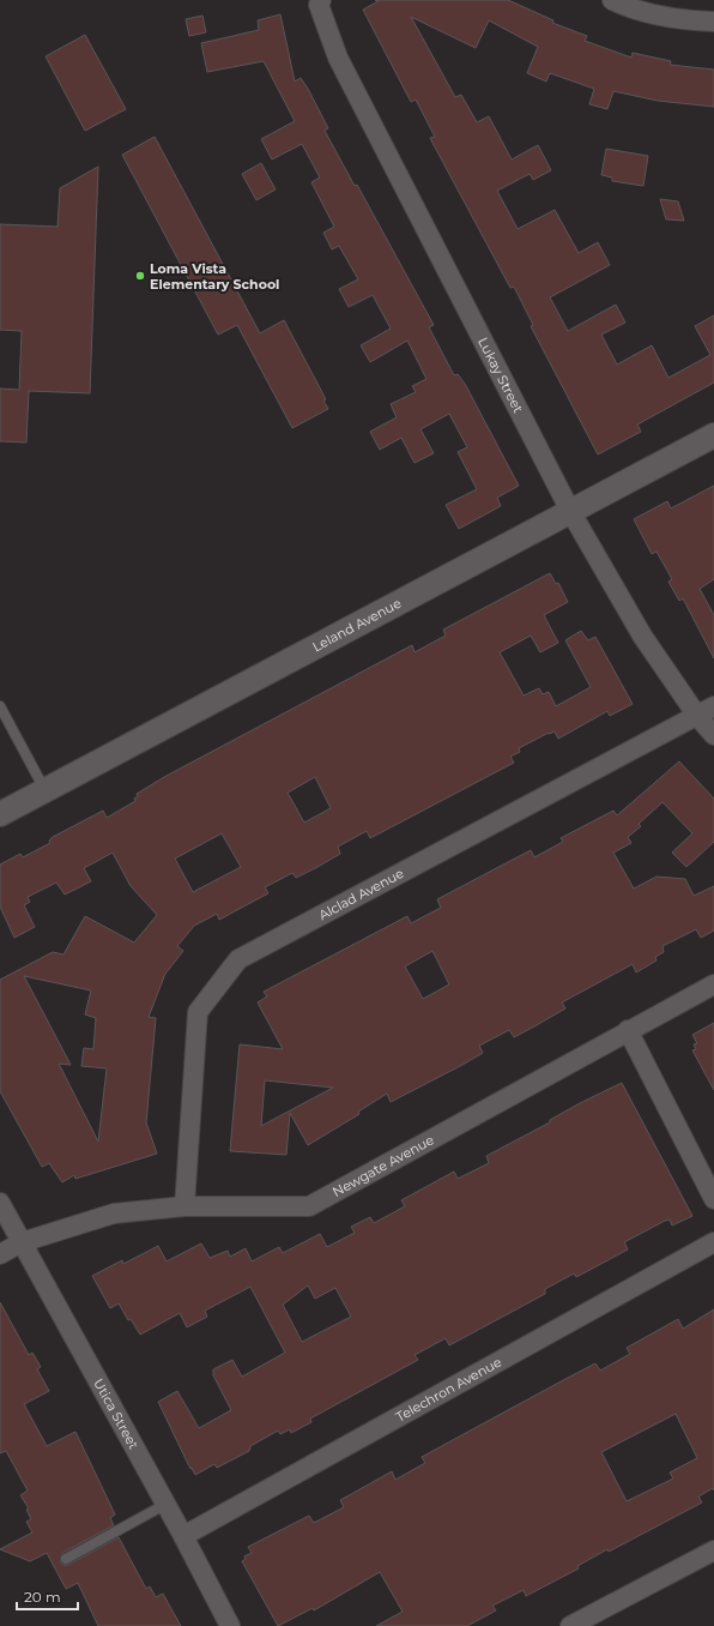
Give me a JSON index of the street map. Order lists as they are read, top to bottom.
{
  "streets": {
    "street": [
      "Lukay Street",
      "Leland Avenue",
      "Alclad Avenue",
      "Newgate Avenue",
      "Telechron Avenue",
      "Utica Street"
    ]
  },
  "crossings": [
    ["Lukay Street", "Leland Avenue"],
    ["Lukay Street", "Alclad Avenue"],
    ["Alclad Avenue", "Newgate Avenue"],
    ["Newgate Avenue", "Utica Street"],
    ["Telechron Avenue", "Utica Street"]
  ],
  "places": ["Loma Vista Elementary School"],
  "scale_bar": "20 m"
}
